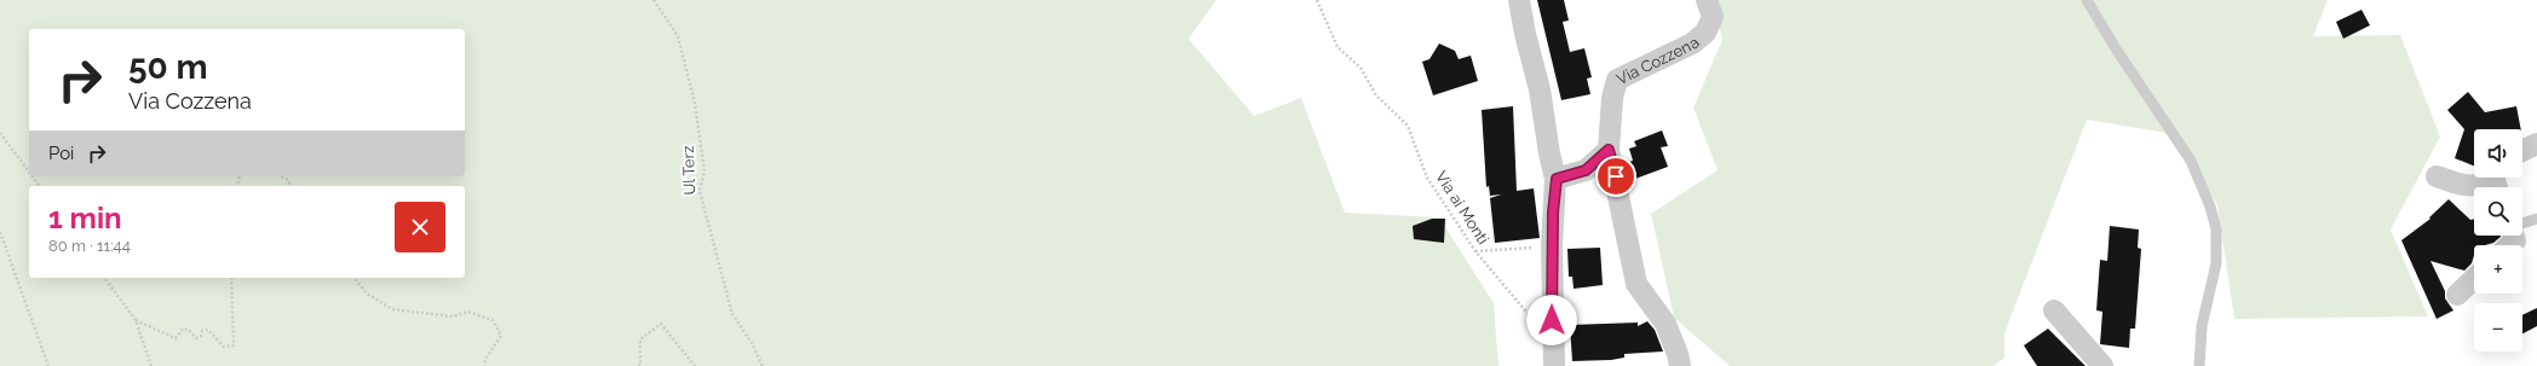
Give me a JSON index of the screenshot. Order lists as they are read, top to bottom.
{
  "streets": {
    "street": ["Via Cozzena"],
    "path": ["Ul Terz", "Via ai Monti"]
  },
  "page": {
    "turn": ["50 m", "Via Cozzena"],
    "map_buttons": ["+", "−"],
    "then": "Poi",
    "heading": ["1 min", "80 m · 11:44"]
  }
}
